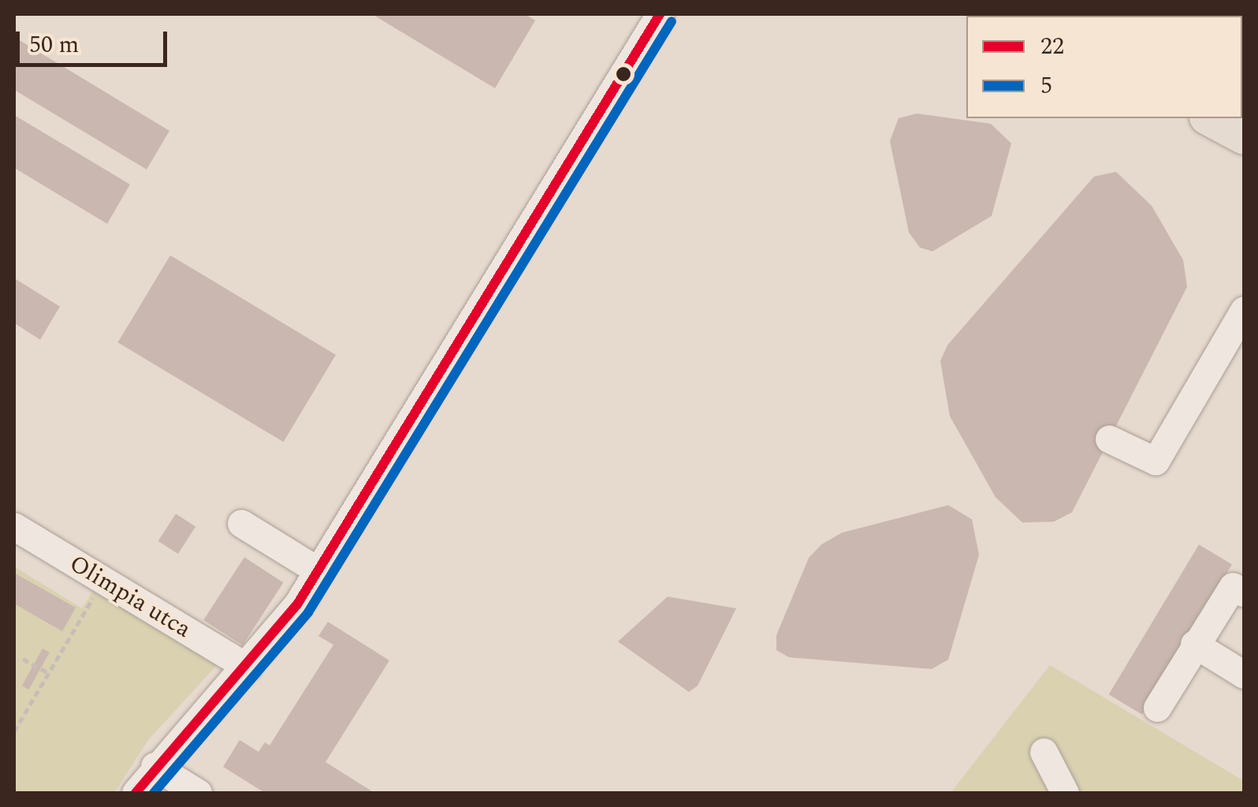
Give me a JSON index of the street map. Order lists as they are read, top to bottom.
{
  "streets": {
    "street": ["Olimpia utca"]
  },
  "lines": ["transit line 22", "transit line 5"],
  "legend": ["22", "5"],
  "scale_bar": "50 m"
}
